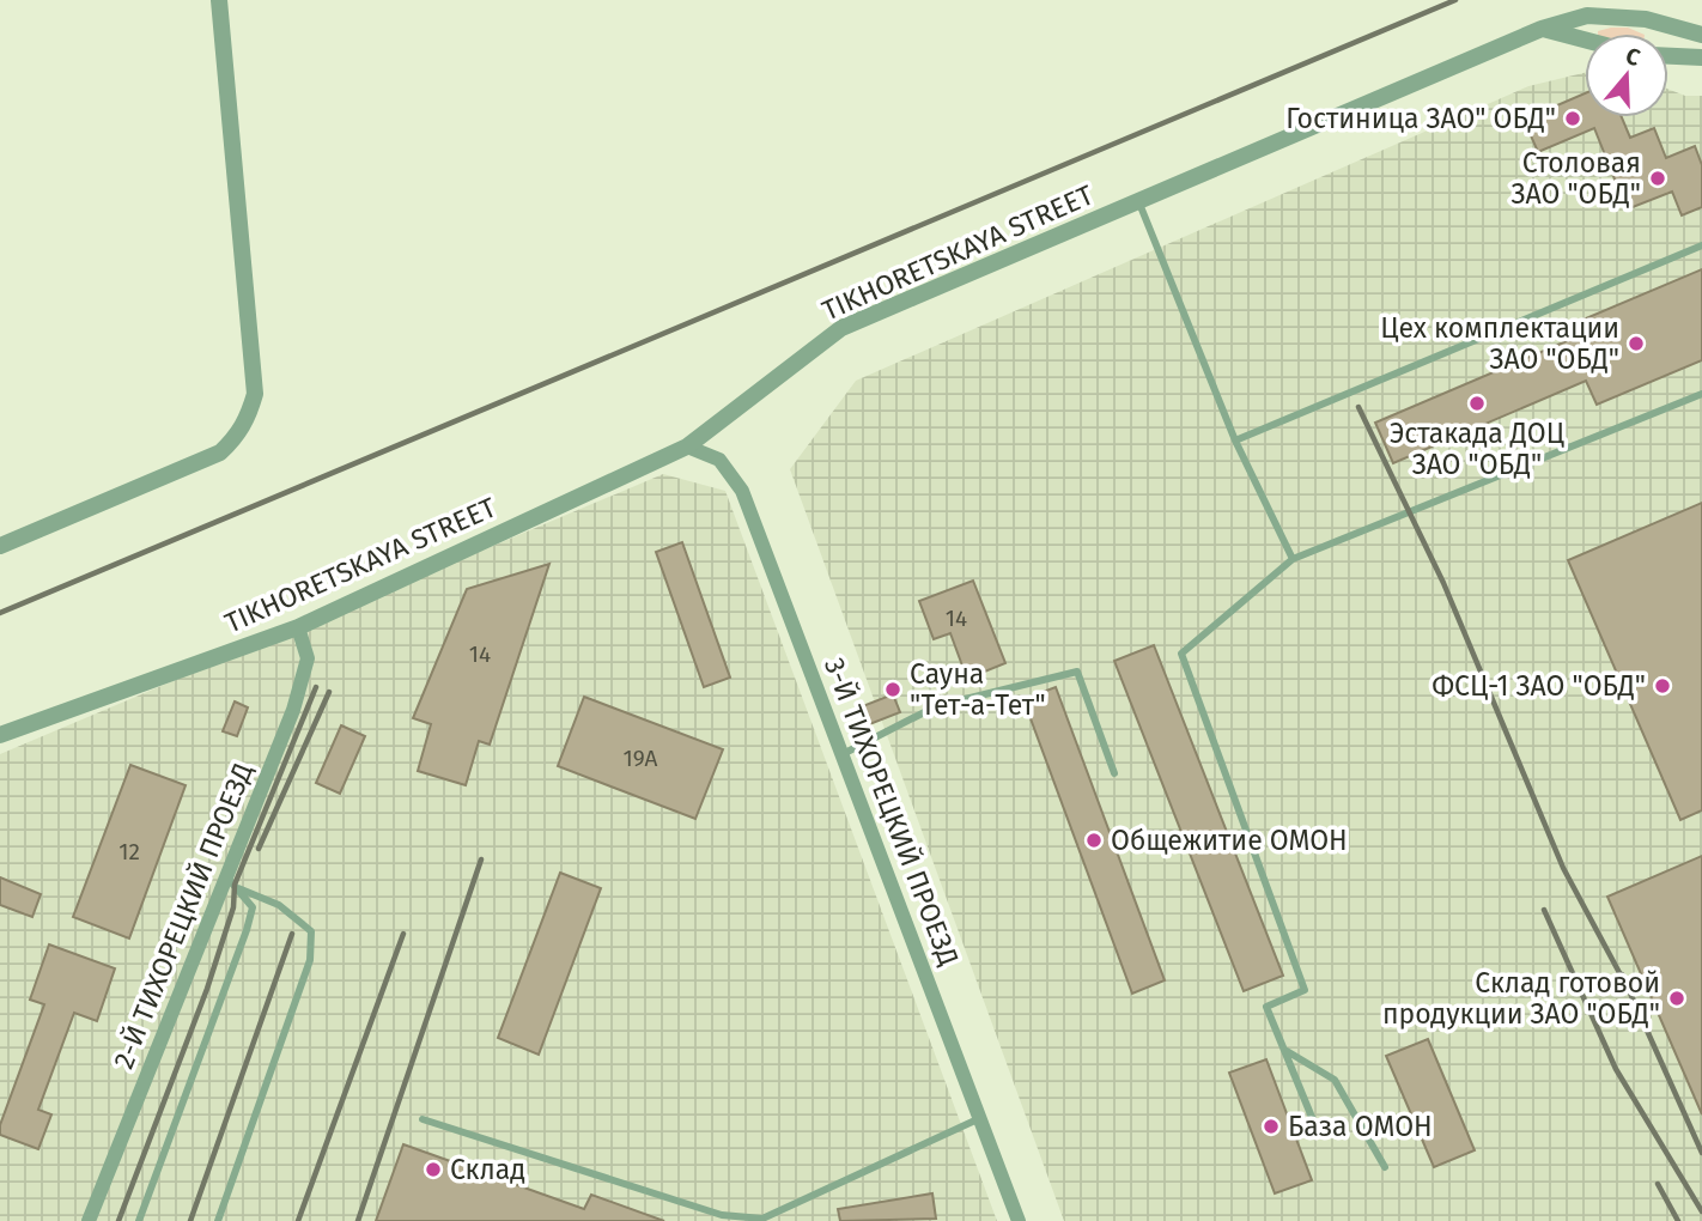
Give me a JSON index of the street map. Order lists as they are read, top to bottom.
{
  "streets": {
    "street": ["TIKHORETSKAYA STREET", "3-Й ТИХОРЕЦКИЙ ПРОЕЗД", "2-Й ТИХОРЕЦКИЙ ПРОЕЗД"]
  },
  "crossings": [
    ["TIKHORETSKAYA STREET", "3-Й ТИХОРЕЦКИЙ ПРОЕЗД"],
    ["TIKHORETSKAYA STREET", "2-Й ТИХОРЕЦКИЙ ПРОЕЗД"]
  ],
  "places": [
    "Гостиница ЗАО\" ОБД\"",
    "Столовая ЗАО \"ОБД\"",
    "Цех комплектации ЗАО \"ОБД\"",
    "Эстакада ДОЦ ЗАО \"ОБД\"",
    "ФСЦ-1 ЗАО \"ОБД\"",
    "Сауна \"Тет-а-Тет\"",
    "Общежитие ОМОН",
    "Склад готовой продукции ЗАО \"ОБД\"",
    "База ОМОН",
    "Склад"
  ],
  "house_numbers": [
    "14",
    "14",
    "19А",
    "12"
  ],
  "north": "top"
}
